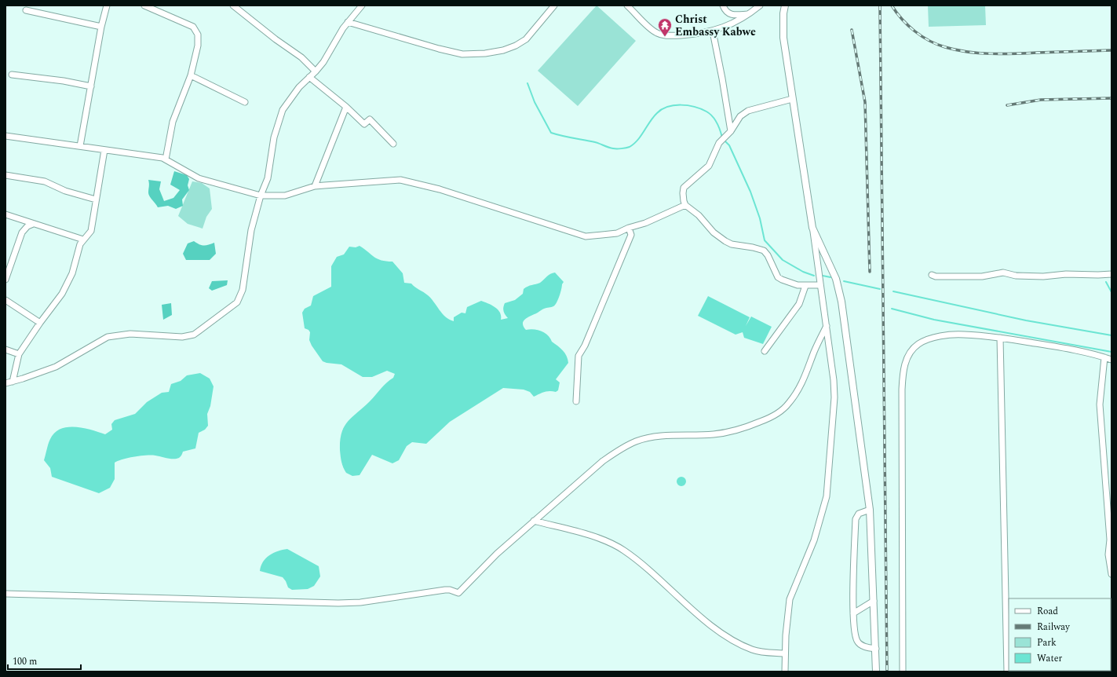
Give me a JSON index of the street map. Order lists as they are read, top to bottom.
{
  "places": {
    "temple": ["Christ Embassy Kabwe"]
  },
  "legend": [
    "Road",
    "Railway",
    "Park",
    "Water"
  ],
  "scale_bar": "100 m"
}
